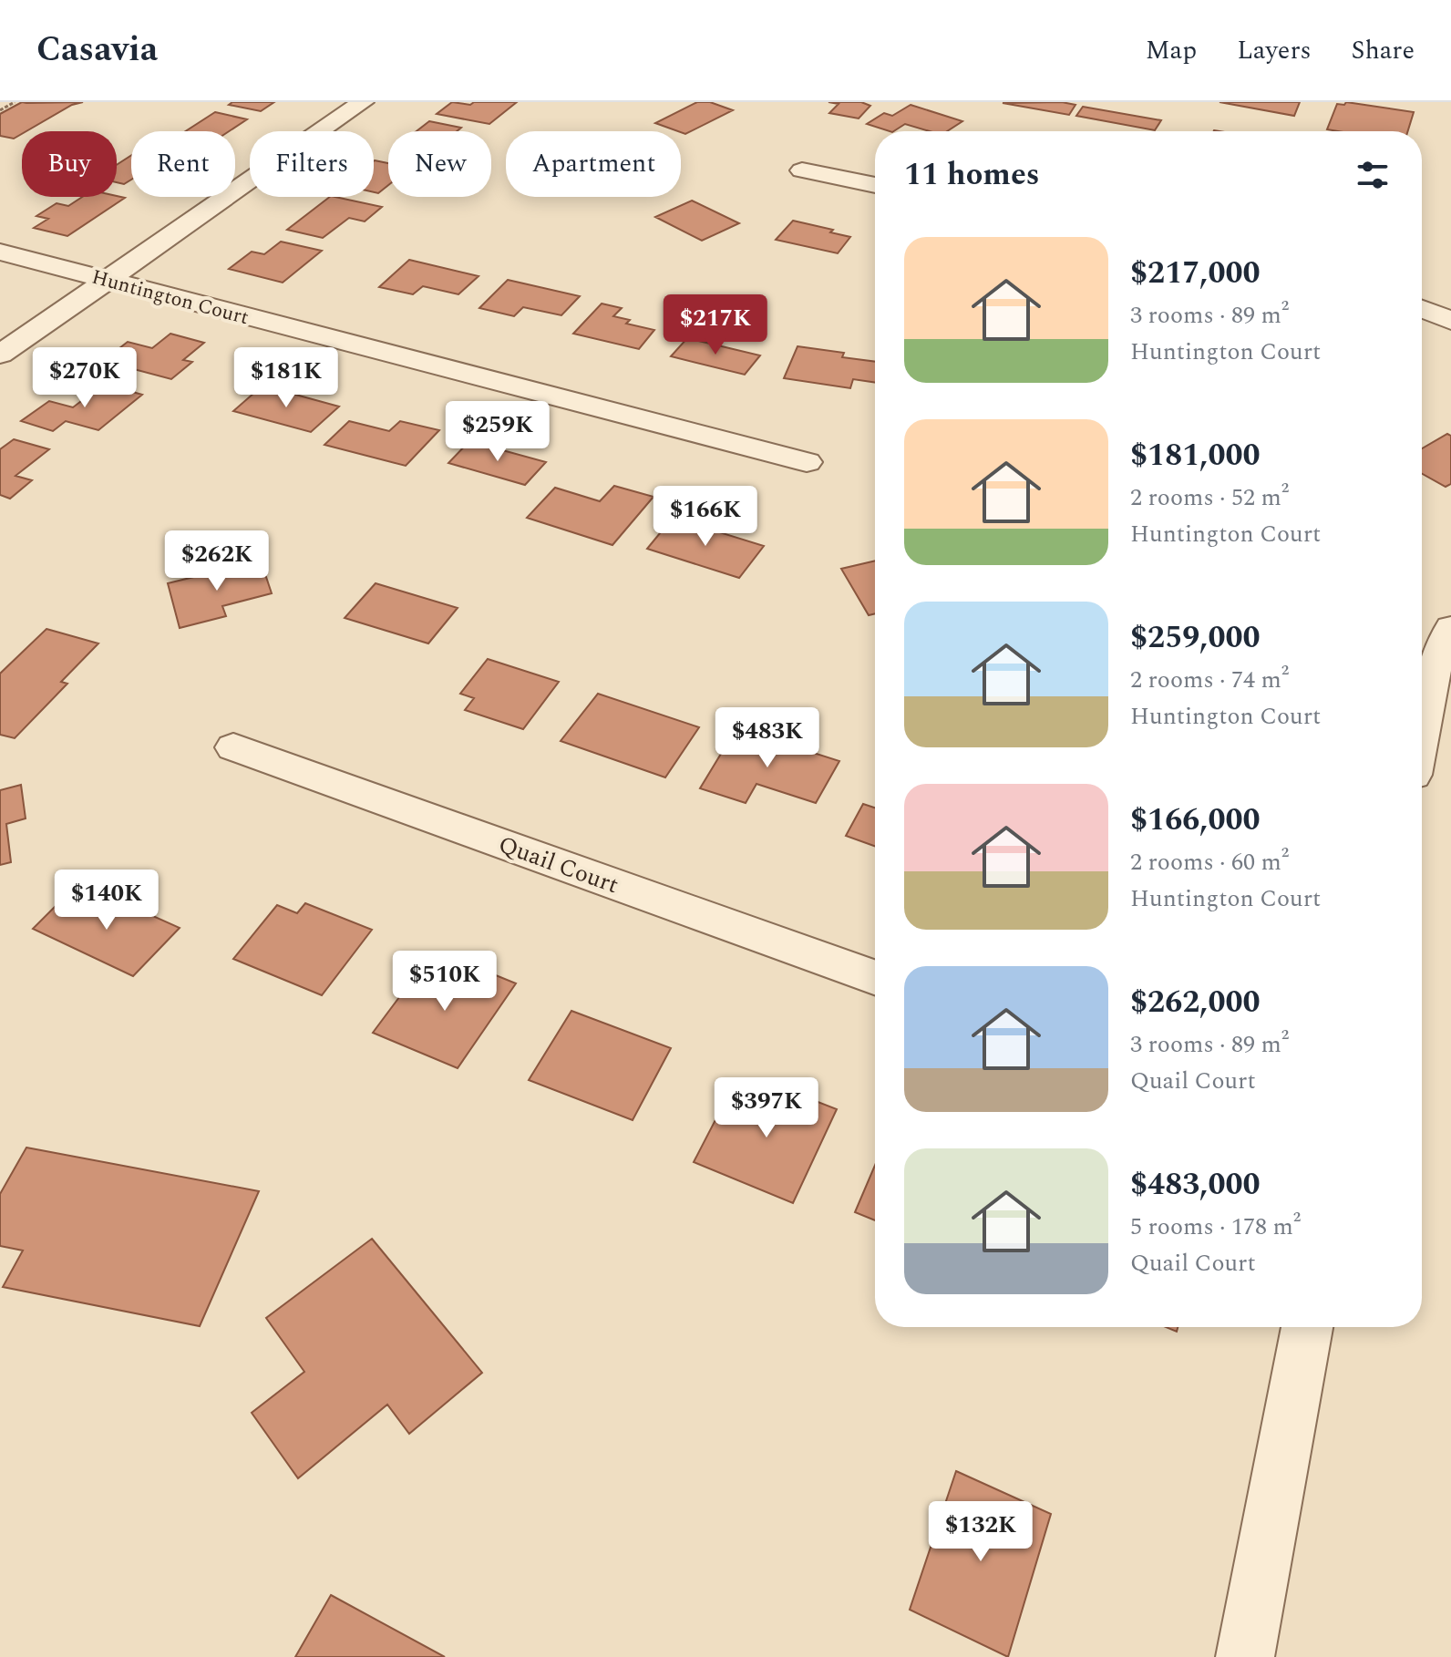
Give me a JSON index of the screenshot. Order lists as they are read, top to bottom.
{
  "streets": {
    "street": ["Huntington Court", "Quail Court"]
  },
  "page": {
    "header": "Casavia",
    "nav": ["Map", "Layers", "Share"],
    "chip": [
      "Buy",
      "Rent",
      "Filters",
      "New",
      "Apartment"
    ],
    "heading": "11 homes",
    "list": [
      {
        "name": "$217,000",
        "note": "3 rooms · 89 m² · Huntington Court"
      },
      {
        "name": "$181,000",
        "note": "2 rooms · 52 m² · Huntington Court"
      },
      {
        "name": "$259,000",
        "note": "2 rooms · 74 m² · Huntington Court"
      },
      {
        "name": "$166,000",
        "note": "2 rooms · 60 m² · Huntington Court"
      },
      {
        "name": "$262,000",
        "note": "3 rooms · 89 m² · Quail Court"
      },
      {
        "name": "$483,000",
        "note": "5 rooms · 178 m² · Quail Court"
      }
    ],
    "price": [
      "$217K",
      "$270K",
      "$181K",
      "$259K",
      "$166K",
      "$262K",
      "$483K",
      "$140K",
      "$510K",
      "$397K",
      "$132K"
    ]
  }
}
